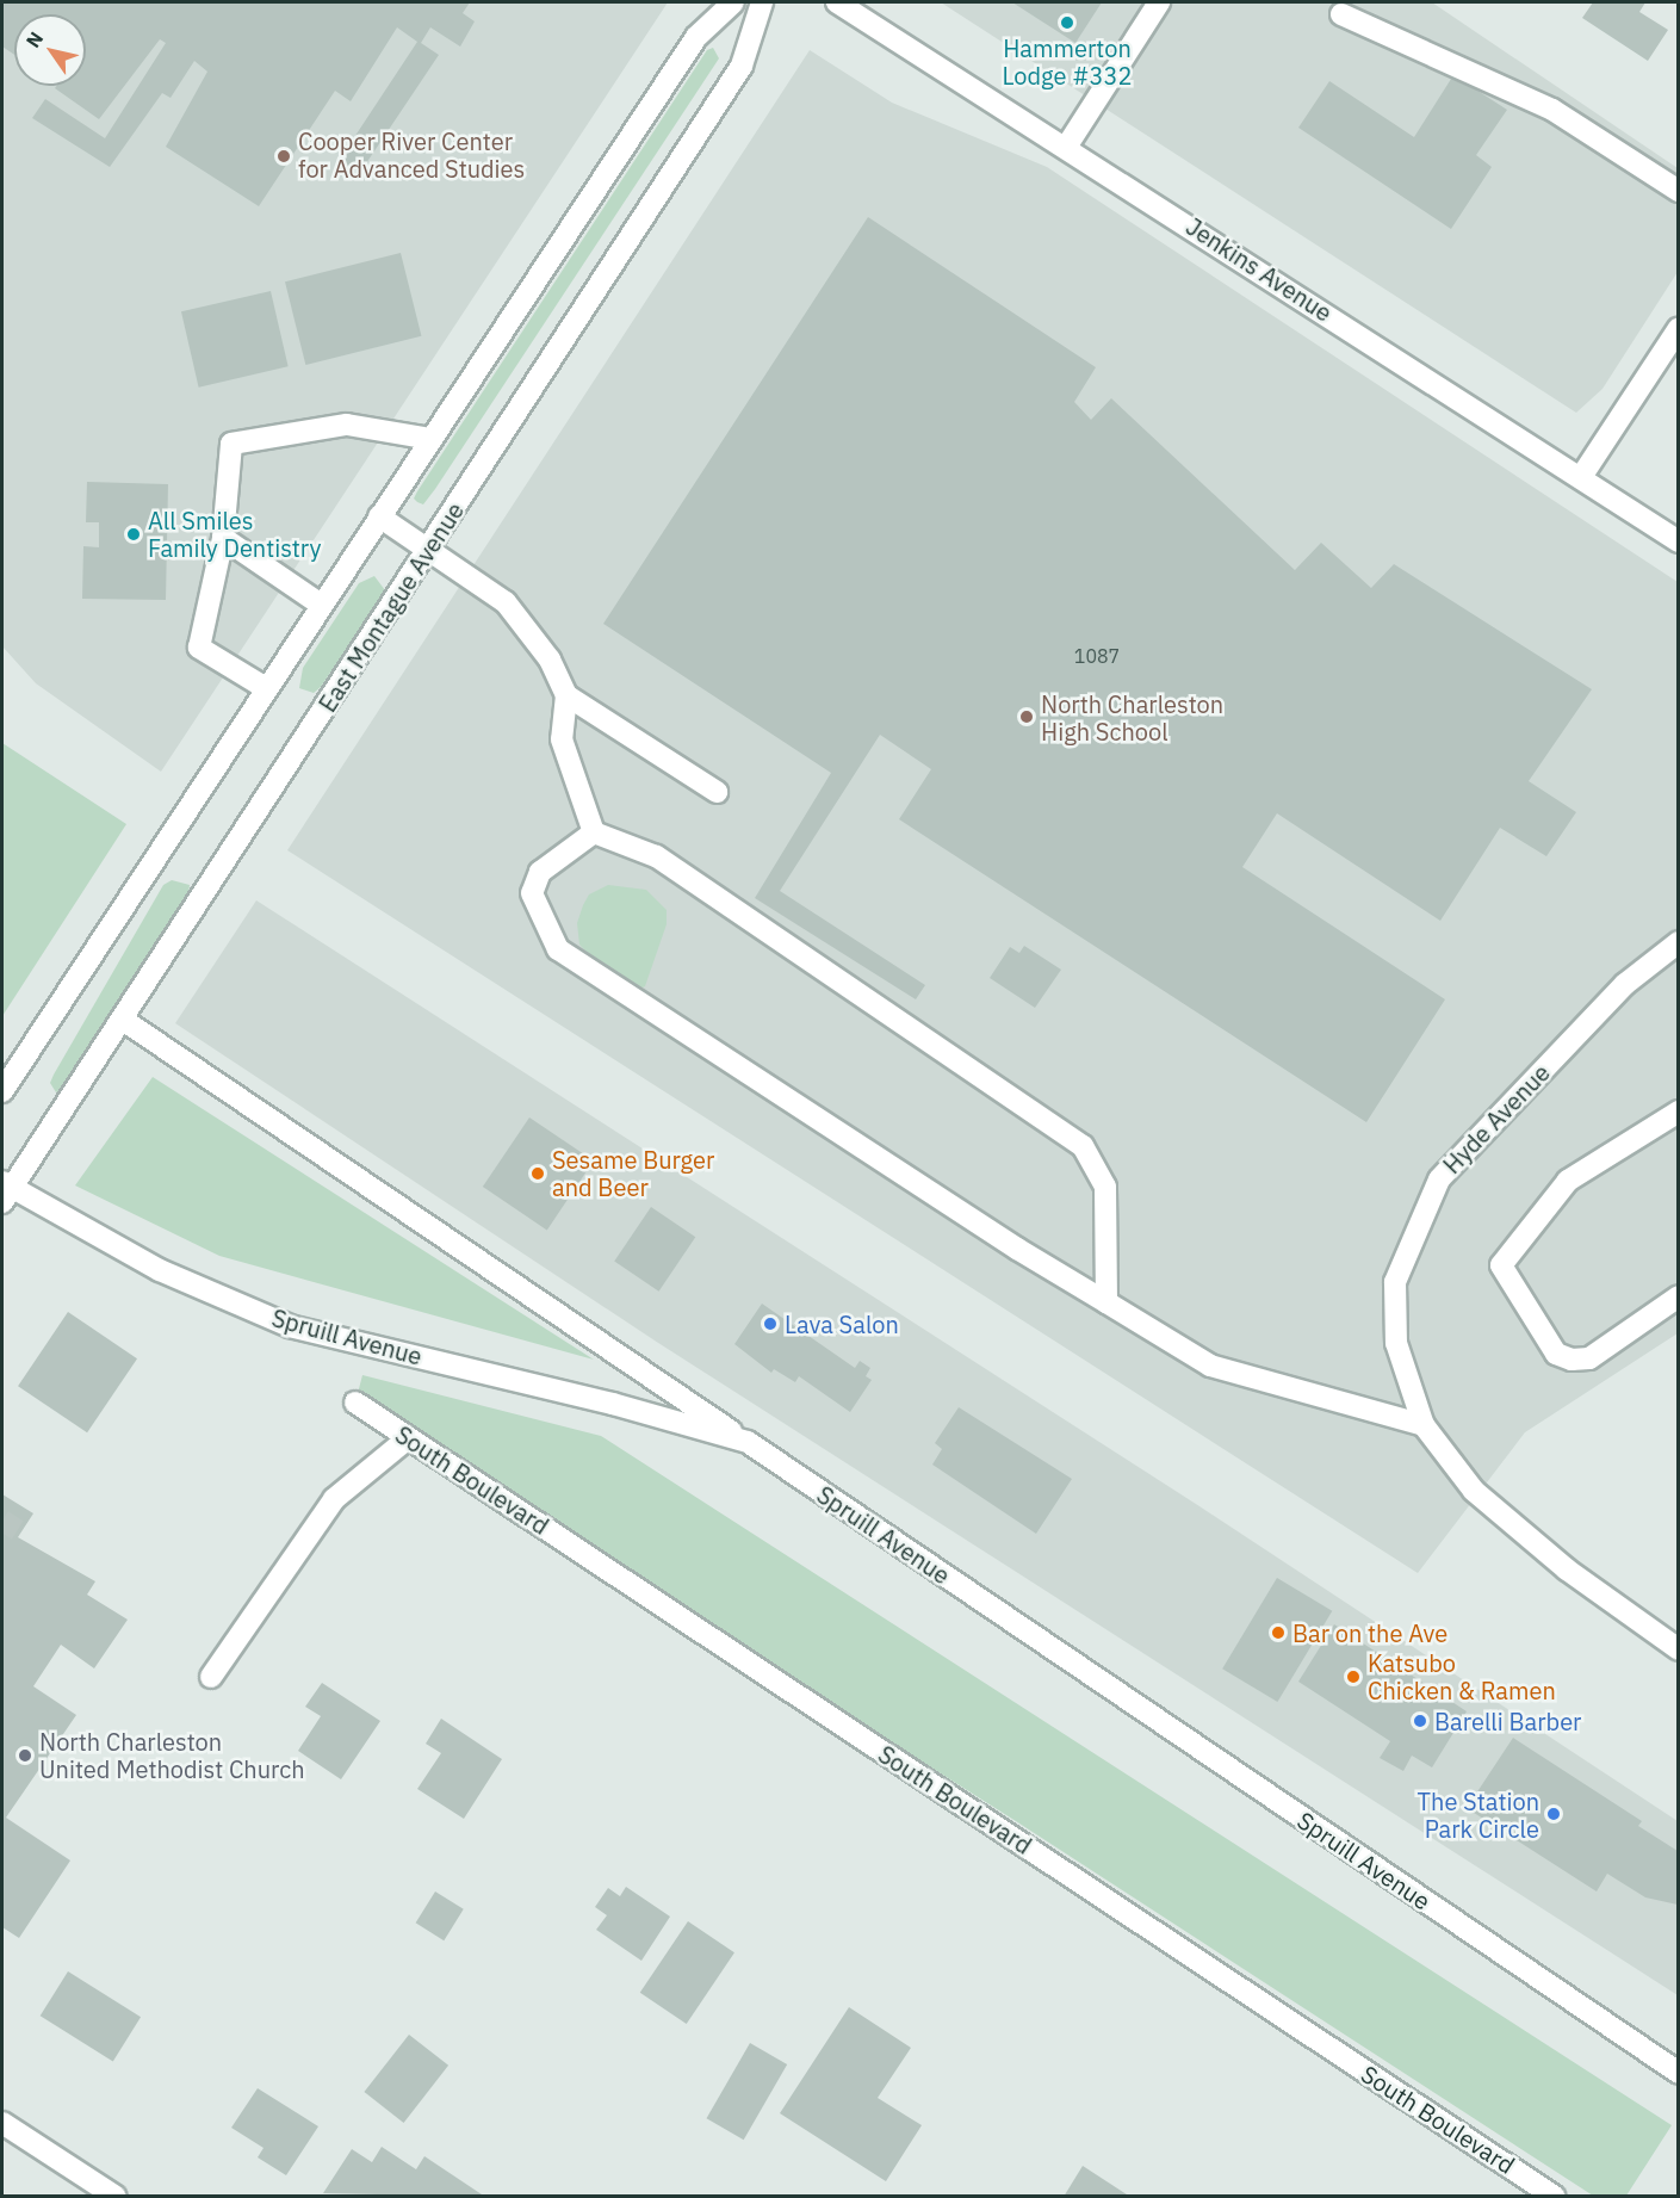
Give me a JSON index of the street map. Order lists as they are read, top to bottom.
{
  "streets": {
    "street": [
      "Jenkins Avenue",
      "East Montague Avenue",
      "Hyde Avenue",
      "Spruill Avenue",
      "South Boulevard"
    ]
  },
  "crossings": [
    ["East Montague Avenue", "Spruill Avenue"]
  ],
  "places": [
    "Hammerton Lodge #332",
    "Cooper River Center for Advanced Studies",
    "All Smiles Family Dentistry",
    "North Charleston High School",
    "Sesame Burger and Beer",
    "Lava Salon",
    "Bar on the Ave",
    "Katsubo Chicken & Ramen",
    "Barelli Barber",
    "North Charleston United Methodist Church",
    "The Station Park Circle"
  ],
  "house_numbers": ["1087"],
  "north": "top left"
}
